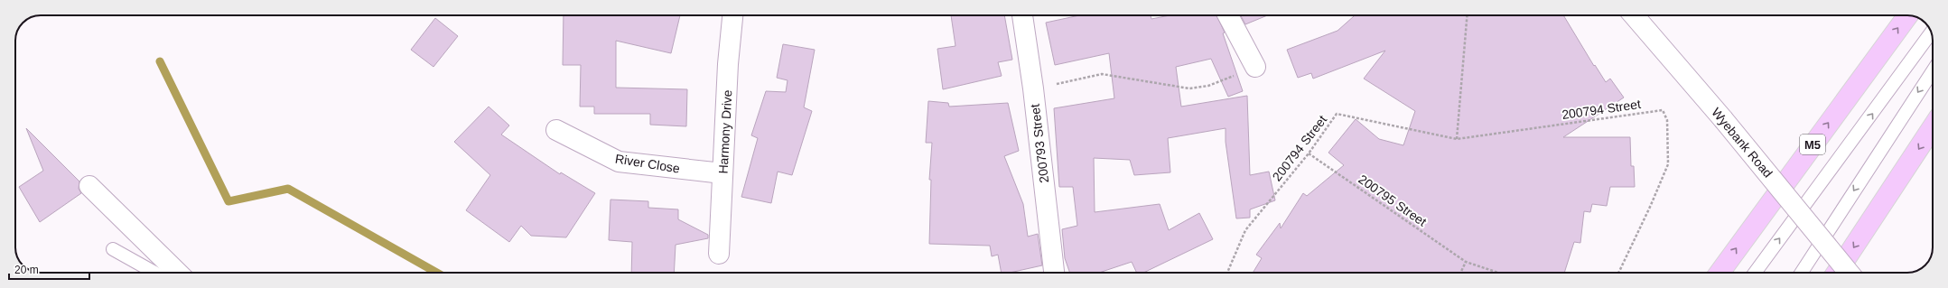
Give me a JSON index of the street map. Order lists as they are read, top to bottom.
{
  "streets": {
    "main road": ["M5"],
    "street": [
      "Harmony Drive",
      "Wyebank Road",
      "200793 Street",
      "River Close"
    ],
    "path": ["200794 Street", "200795 Street"]
  },
  "crossings": [
    ["200794 Street", "200795 Street"],
    ["Harmony Drive", "River Close"]
  ],
  "scale_bar": "20 m"
}
